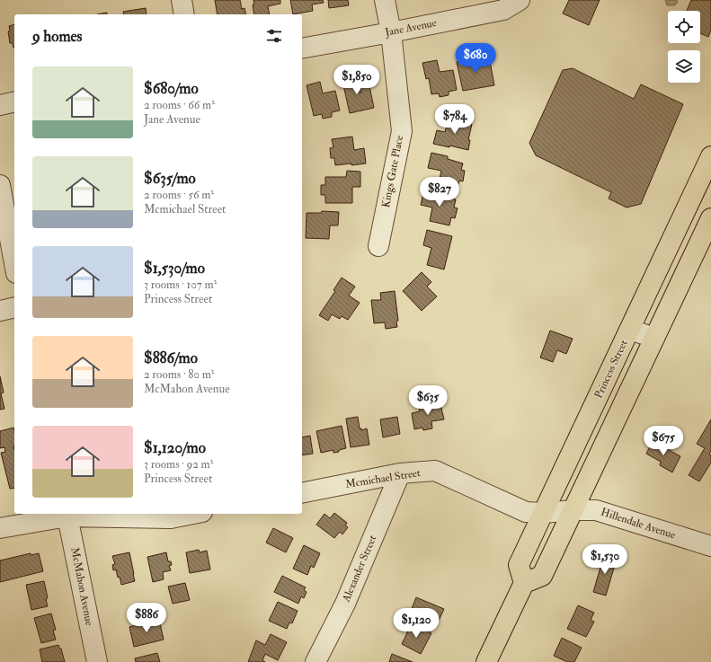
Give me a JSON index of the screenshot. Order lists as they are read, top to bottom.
{
  "streets": {
    "main road": ["Princess Street"],
    "street": [
      "Jane Avenue",
      "Kings Gate Place",
      "Mcmichael Street",
      "Hillendale Avenue",
      "Alexander Street",
      "McMahon Avenue"
    ]
  },
  "crossings": [
    ["Jane Avenue", "Kings Gate Place"],
    ["Princess Street", "Mcmichael Street"],
    ["Princess Street", "Hillendale Avenue"],
    ["Mcmichael Street", "Hillendale Avenue"],
    ["Mcmichael Street", "Alexander Street"]
  ],
  "page": {
    "heading": "9 homes",
    "price": [
      "$680",
      "$1,850",
      "$784",
      "$827",
      "$635",
      "$675",
      "$1,530",
      "$886",
      "$1,120"
    ],
    "list": [
      {
        "name": "$680/mo",
        "note": "2 rooms · 66 m² · Jane Avenue"
      },
      {
        "name": "$635/mo",
        "note": "2 rooms · 56 m² · Mcmichael Street"
      },
      {
        "name": "$1,530/mo",
        "note": "3 rooms · 107 m² · Princess Street"
      },
      {
        "name": "$886/mo",
        "note": "2 rooms · 80 m² · McMahon Avenue"
      },
      {
        "name": "$1,120/mo",
        "note": "3 rooms · 92 m² · Princess Street"
      }
    ]
  }
}
